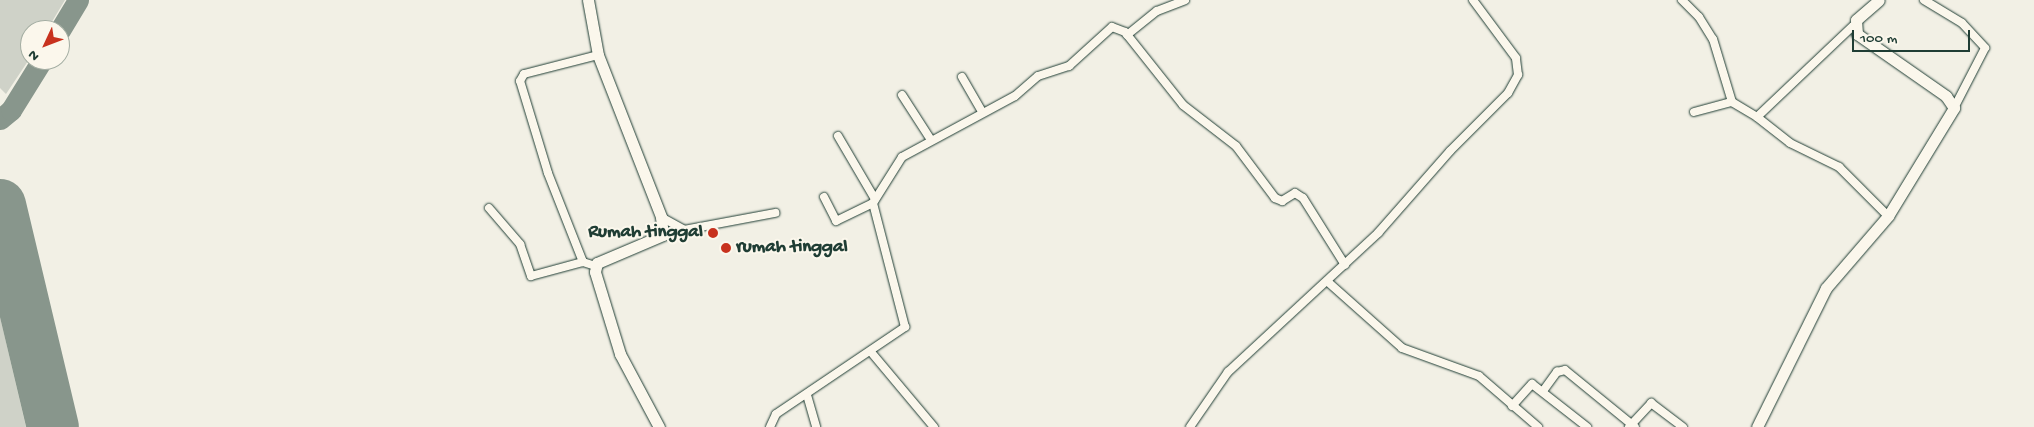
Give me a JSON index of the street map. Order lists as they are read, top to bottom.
{
  "places": ["Rumah tinggal", "rumah tinggal"],
  "scale_bar": "100 m",
  "north": "bottom left"
}
